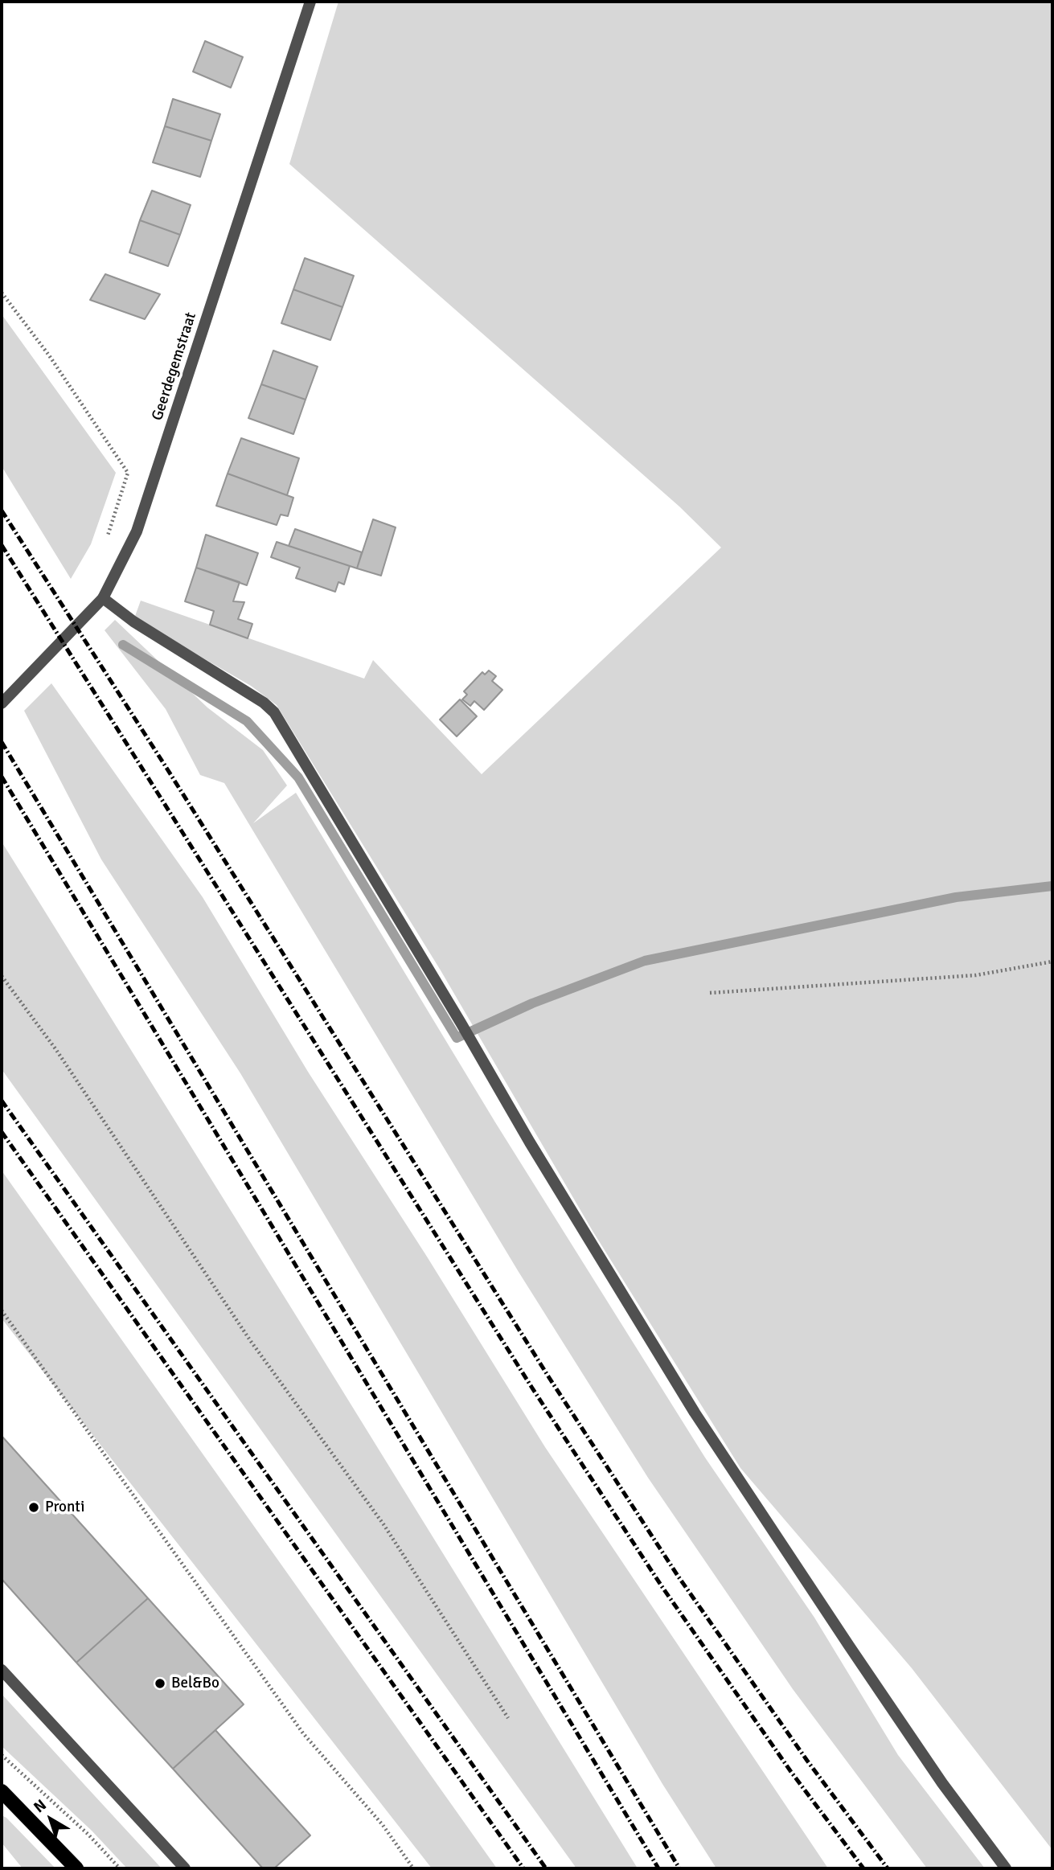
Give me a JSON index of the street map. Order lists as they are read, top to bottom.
{
  "streets": {
    "street": ["Geerdegemstraat"]
  },
  "places": ["Pronti", "Bel&Bo"],
  "north": "top left"
}
